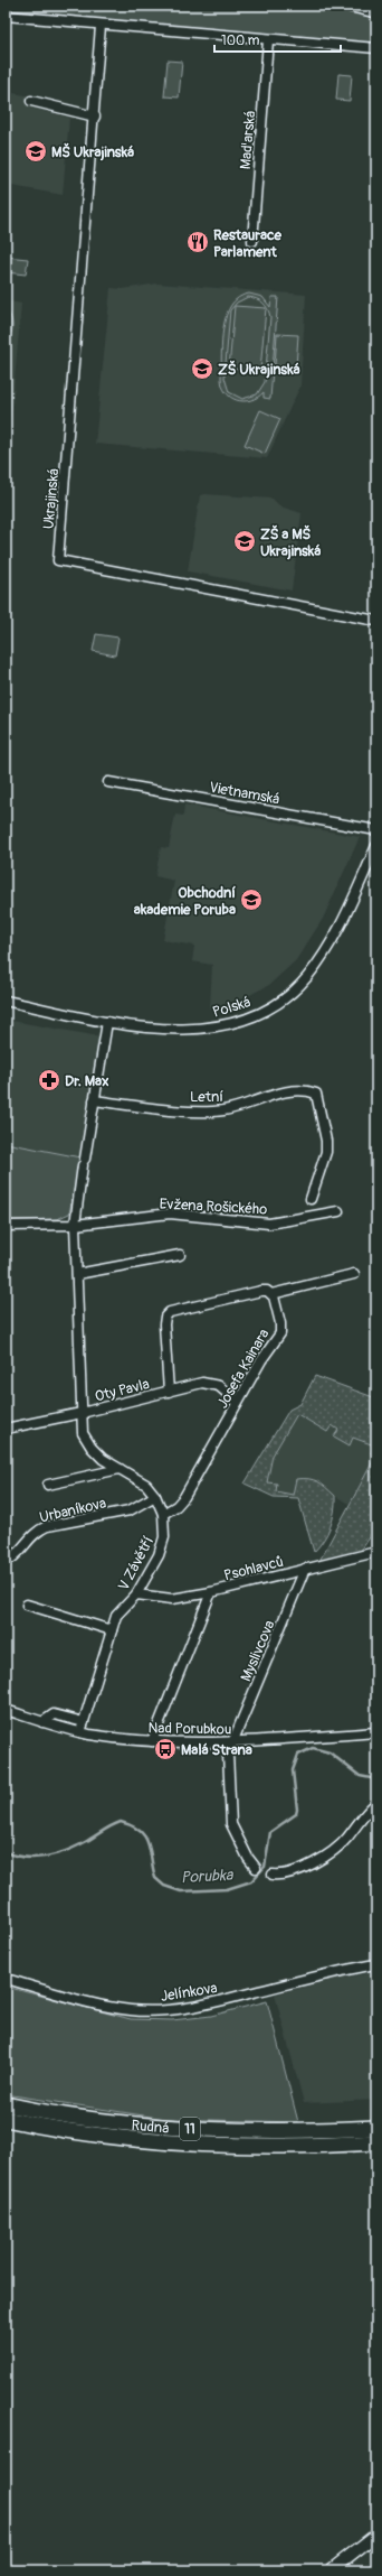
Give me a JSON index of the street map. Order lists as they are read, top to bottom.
{
  "streets": {
    "highway": ["Rudná", "11"],
    "street": [
      "Maďarská",
      "Ukrajinská",
      "Vietnamská",
      "Polská",
      "Letní",
      "Evžena Rošického",
      "Josefa Kainara",
      "Oty Pavla",
      "Urbaníkova",
      "V Závětří",
      "Psohlavců",
      "Myslivcova",
      "Nad Porubkou",
      "Jelínkova"
    ]
  },
  "crossings": [
    ["Polská", "V Závětří"],
    ["Letní", "V Závětří"],
    ["Evžena Rošického", "V Závětří"],
    ["Josefa Kainara", "Oty Pavla"],
    ["Josefa Kainara", "V Závětří"],
    ["Oty Pavla", "V Závětří"],
    ["Urbaníkova", "V Závětří"],
    ["V Závětří", "Psohlavců"],
    ["V Závětří", "Nad Porubkou"],
    ["Psohlavců", "Myslivcova"],
    ["Myslivcova", "Nad Porubkou"]
  ],
  "water": ["Porubka"],
  "places": {
    "school or university": [
      "MŠ Ukrajinská",
      "ZŠ Ukrajinská",
      "ZŠ a MŠ Ukrajinská",
      "Obchodní akademie Poruba"
    ],
    "restaurant": ["Restaurace Parlament"],
    "pharmacy": ["Dr. Max"],
    "bus stop": ["Malá Strana"]
  },
  "scale_bar": "100 m"
}
